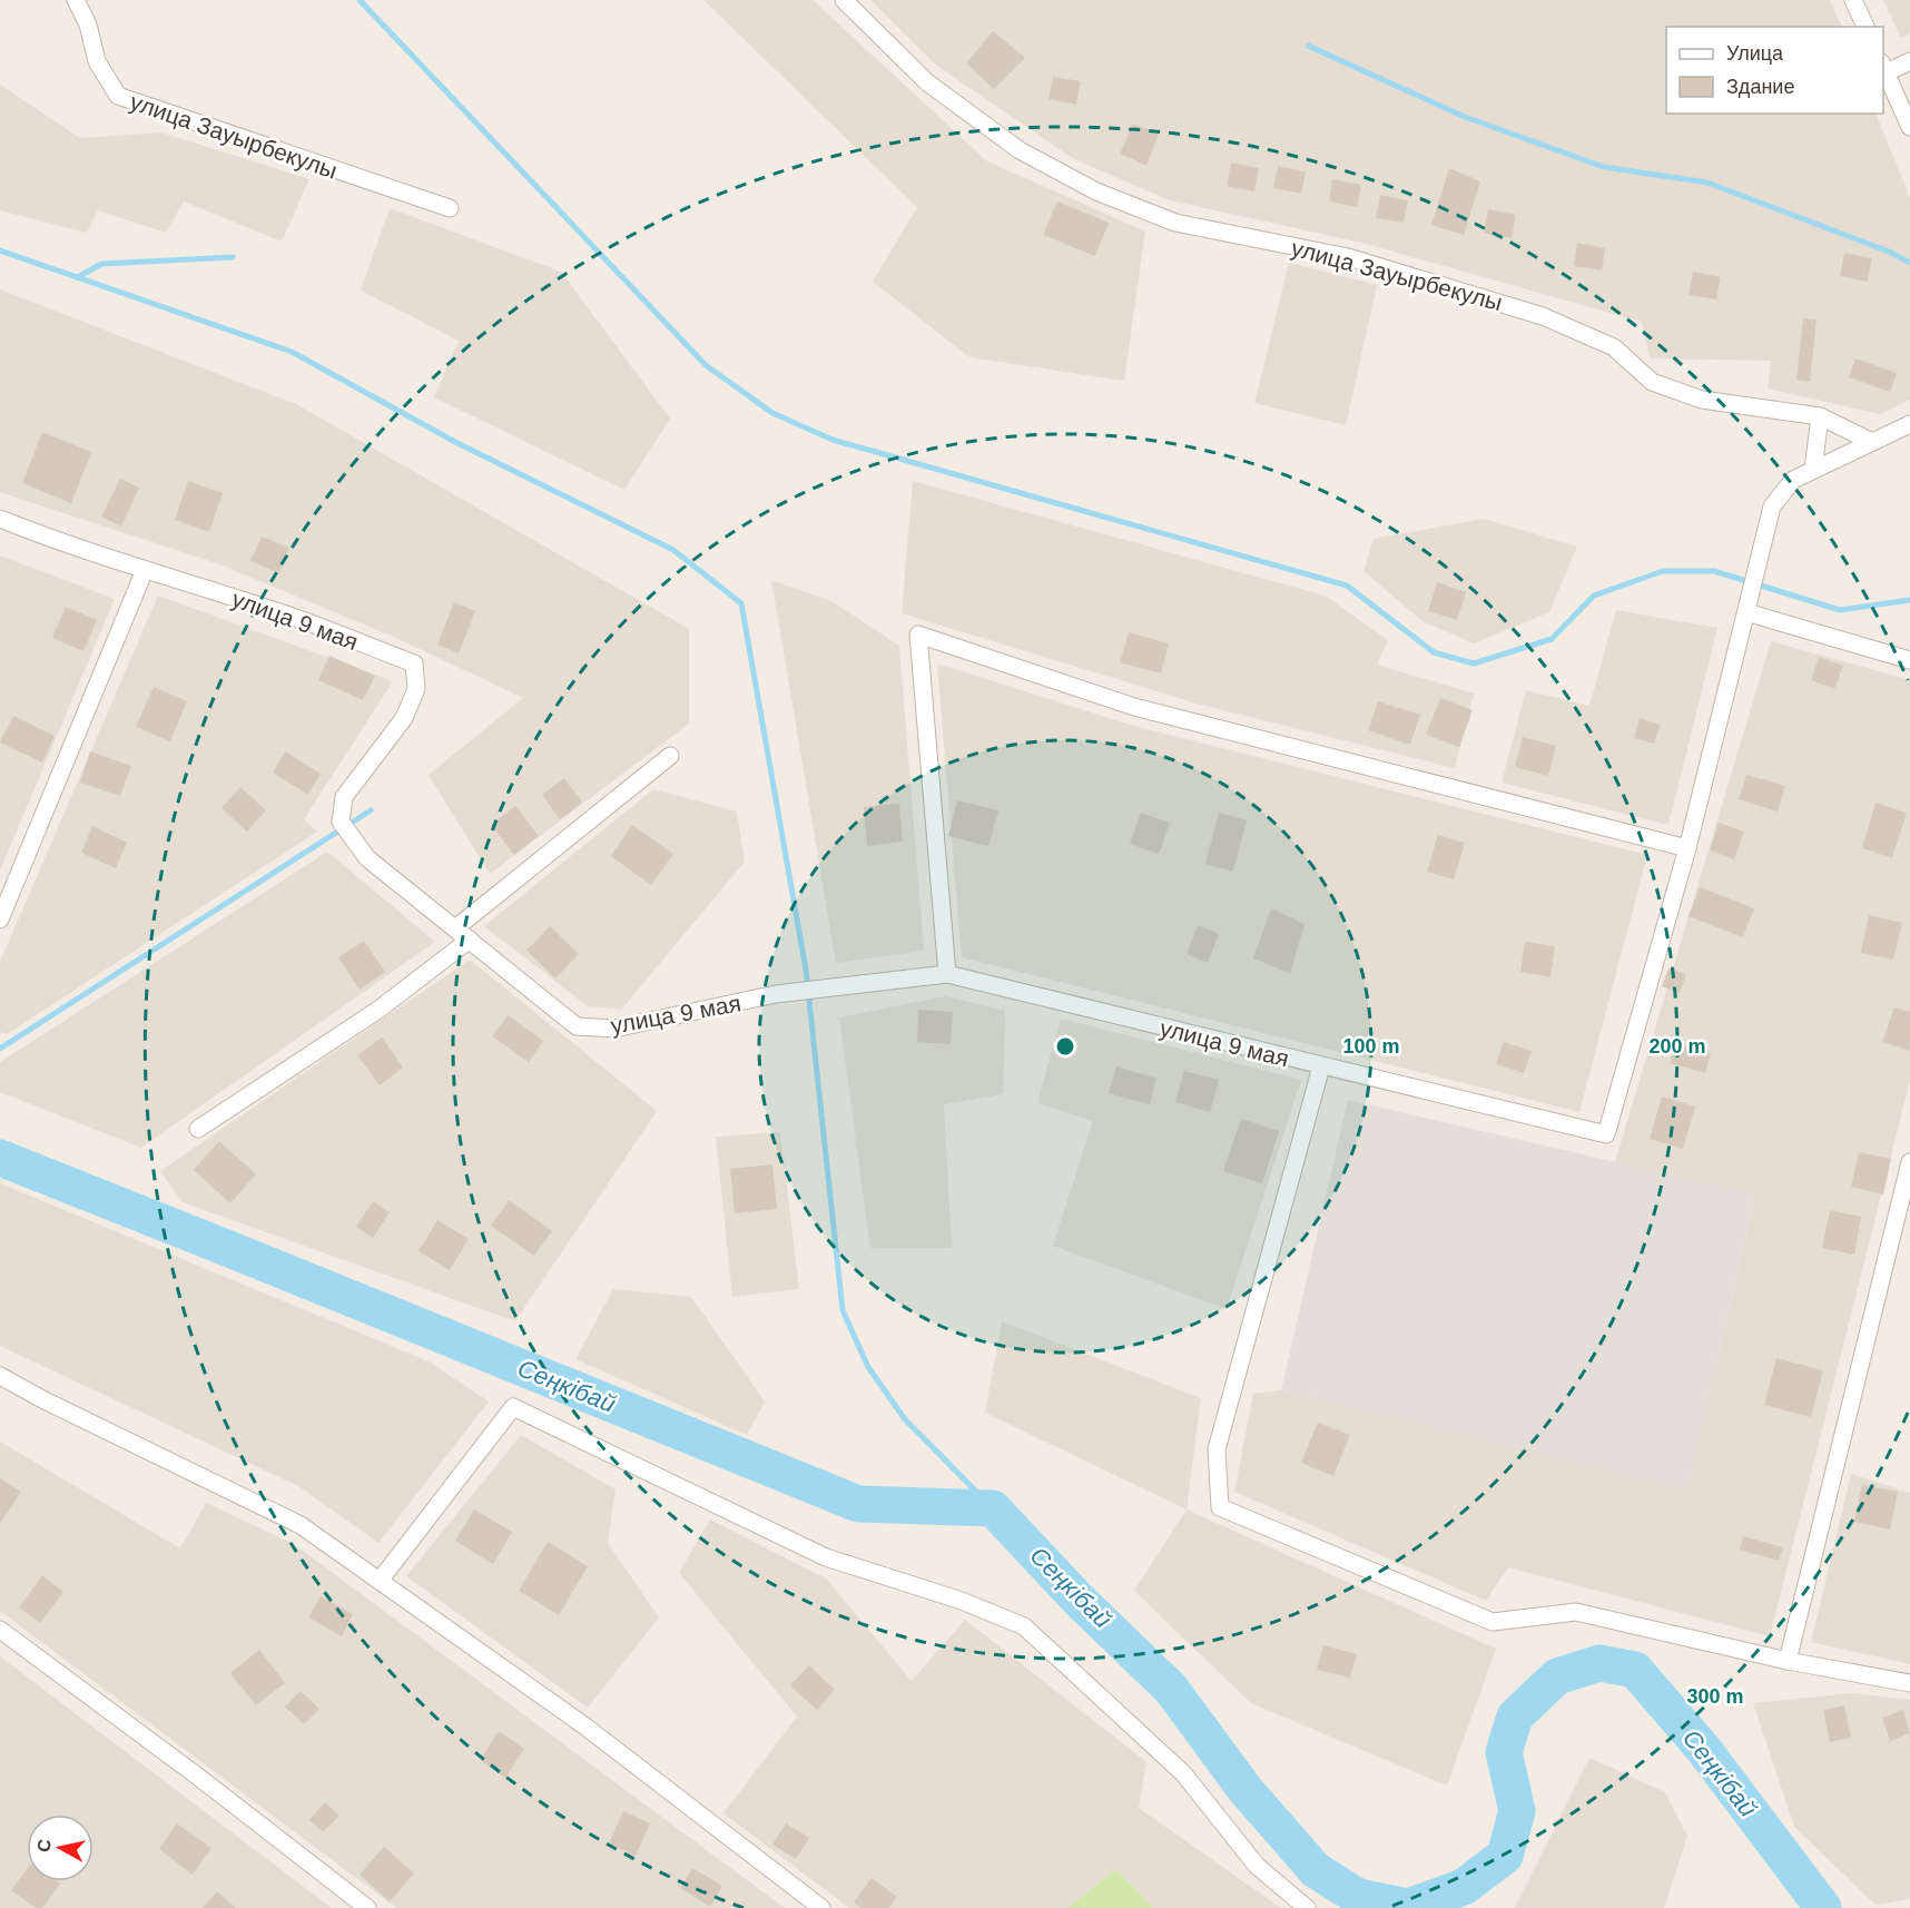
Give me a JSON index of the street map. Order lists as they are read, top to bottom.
{
  "streets": {
    "street": ["улица Зауырбекулы", "улица 9 мая"]
  },
  "water": ["Сеңкібай"],
  "legend": ["Улица", "Здание"],
  "north": "left",
  "rings": ["100 m", "200 m", "300 m"]
}
